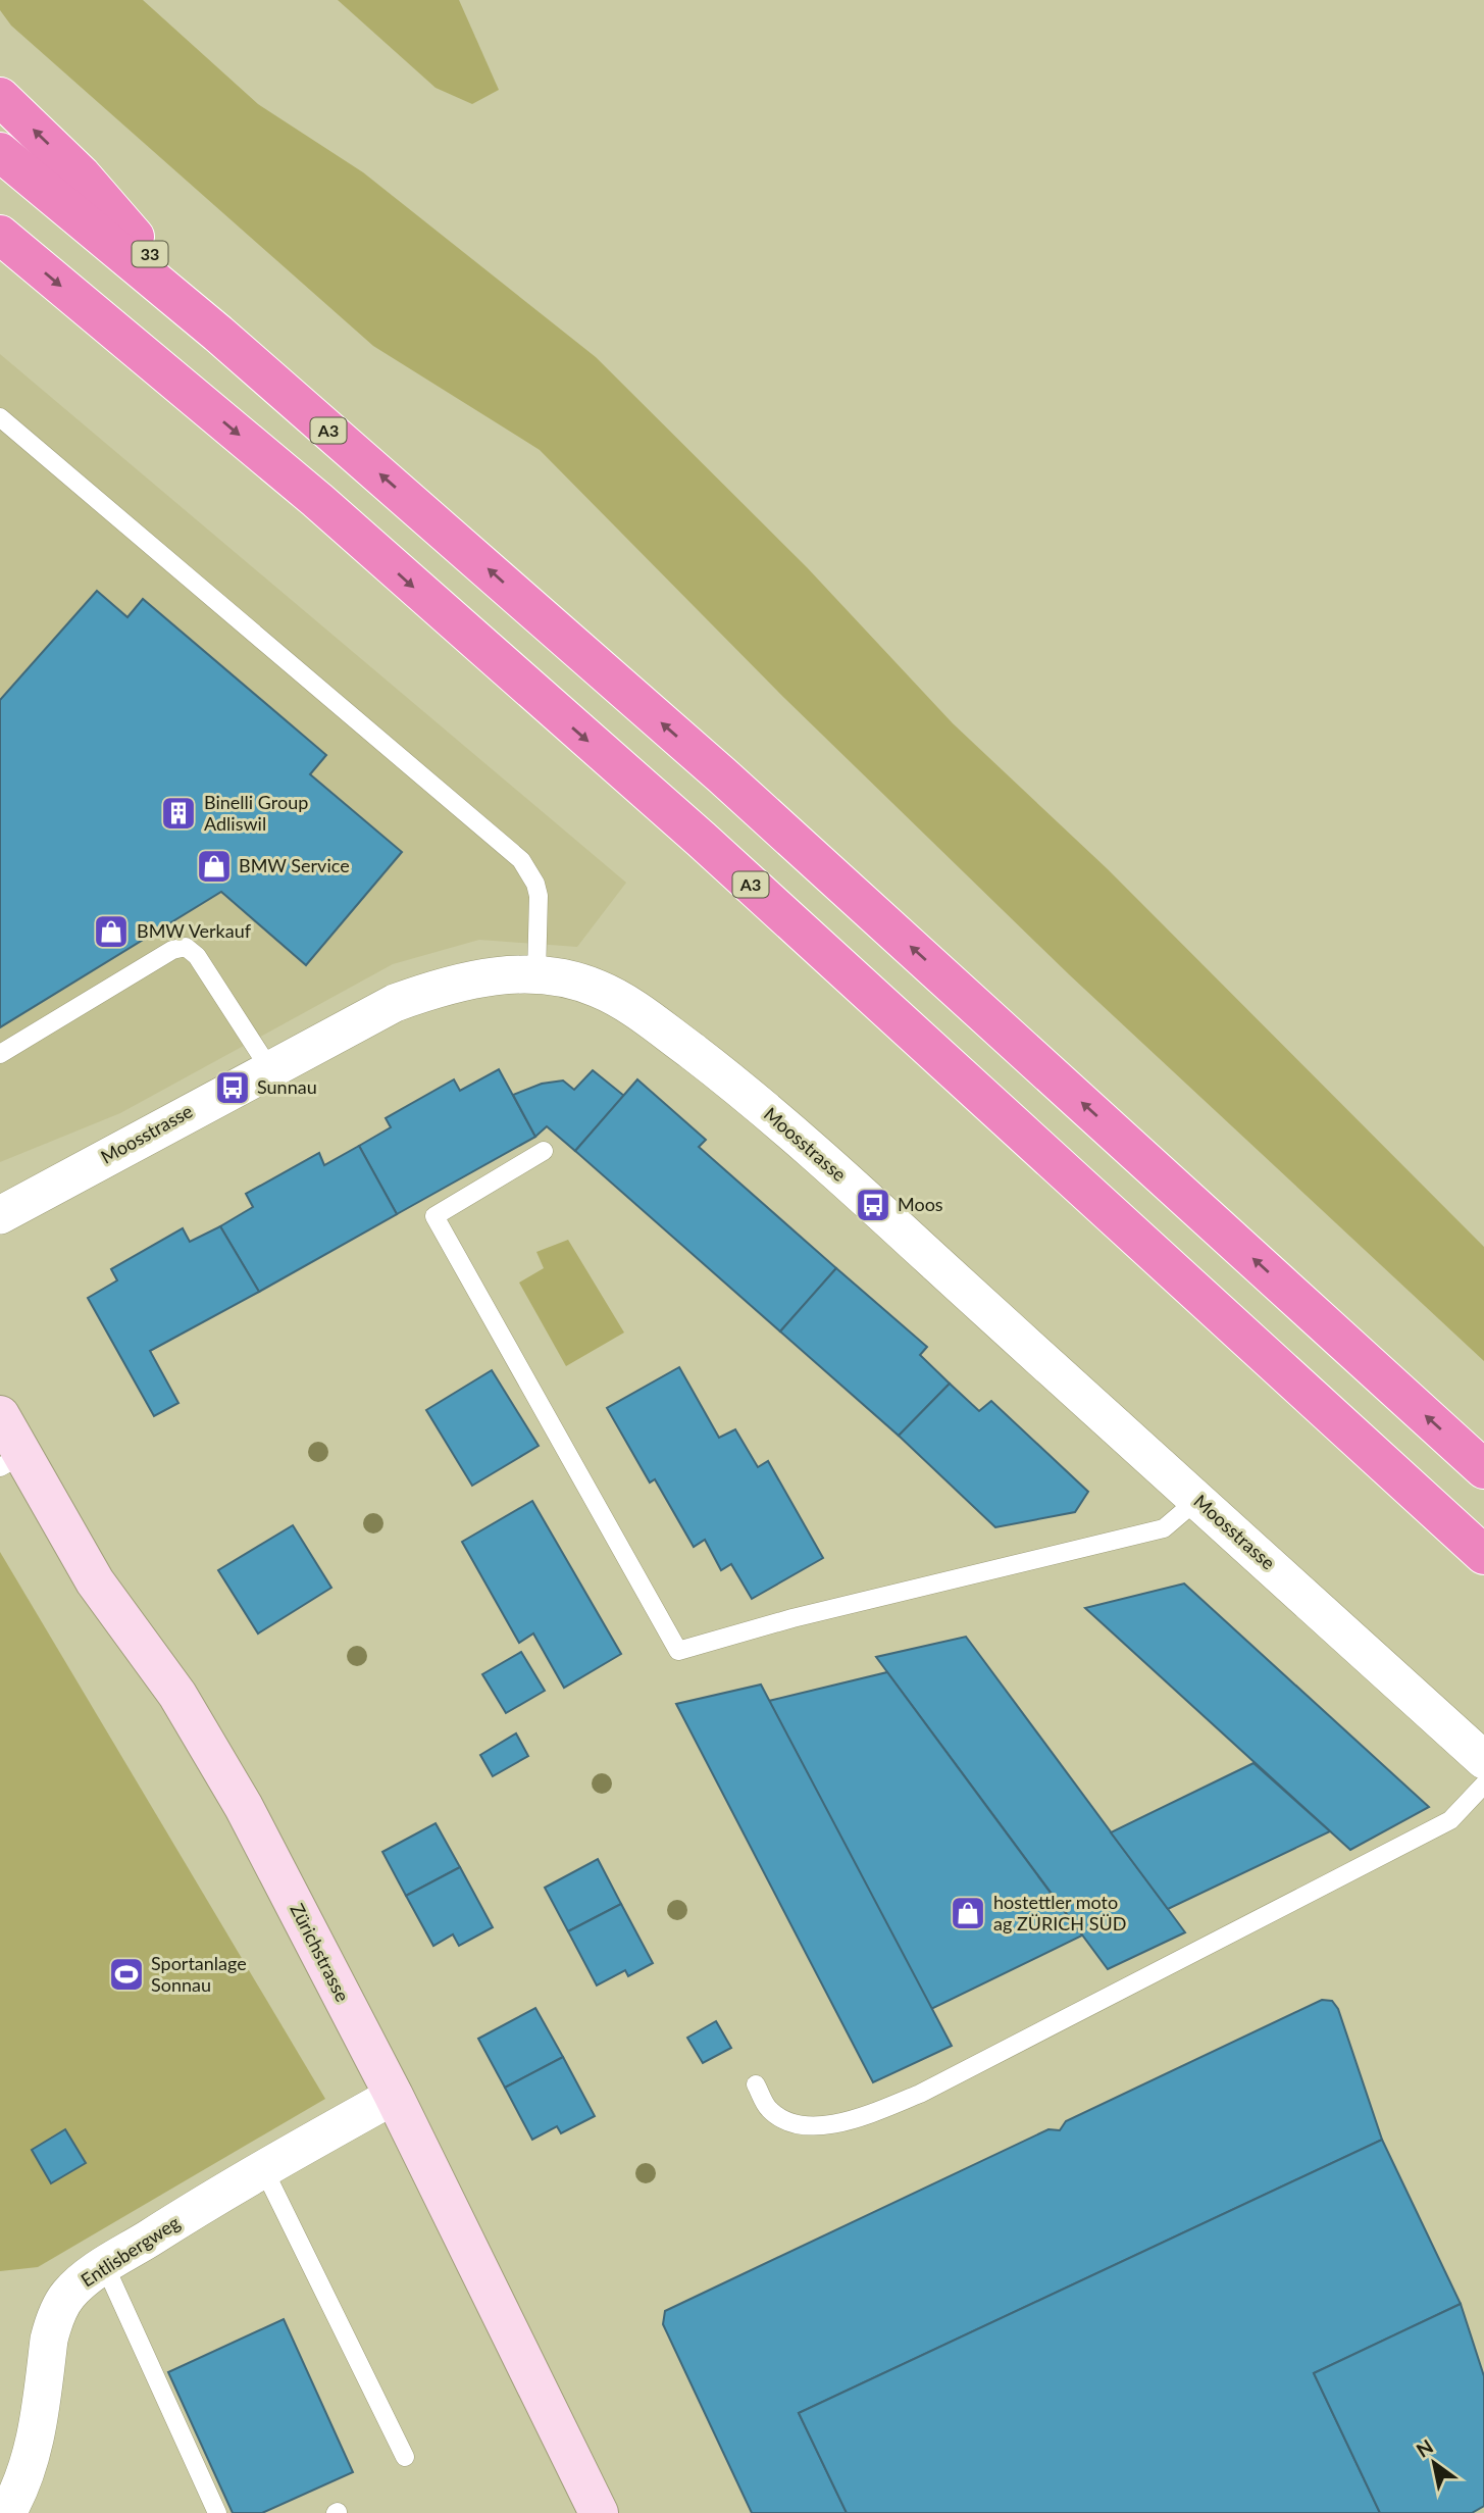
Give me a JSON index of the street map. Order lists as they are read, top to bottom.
{
  "streets": {
    "highway": ["33", "A3"],
    "main road": ["Zürichstrasse"],
    "street": ["Moosstrasse", "Entlisbergweg"]
  },
  "crossings": [
    ["33", "A3"],
    ["Zürichstrasse", "Entlisbergweg"]
  ],
  "places": {
    "building": ["Binelli Group Adliswil"],
    "shop": ["BMW Service", "BMW Verkauf", "hostettler moto ag ZÜRICH SÜD"],
    "bus stop": ["Sunnau", "Moos"],
    "sports": ["Sportanlage Sonnau"]
  },
  "north": "top left"
}
